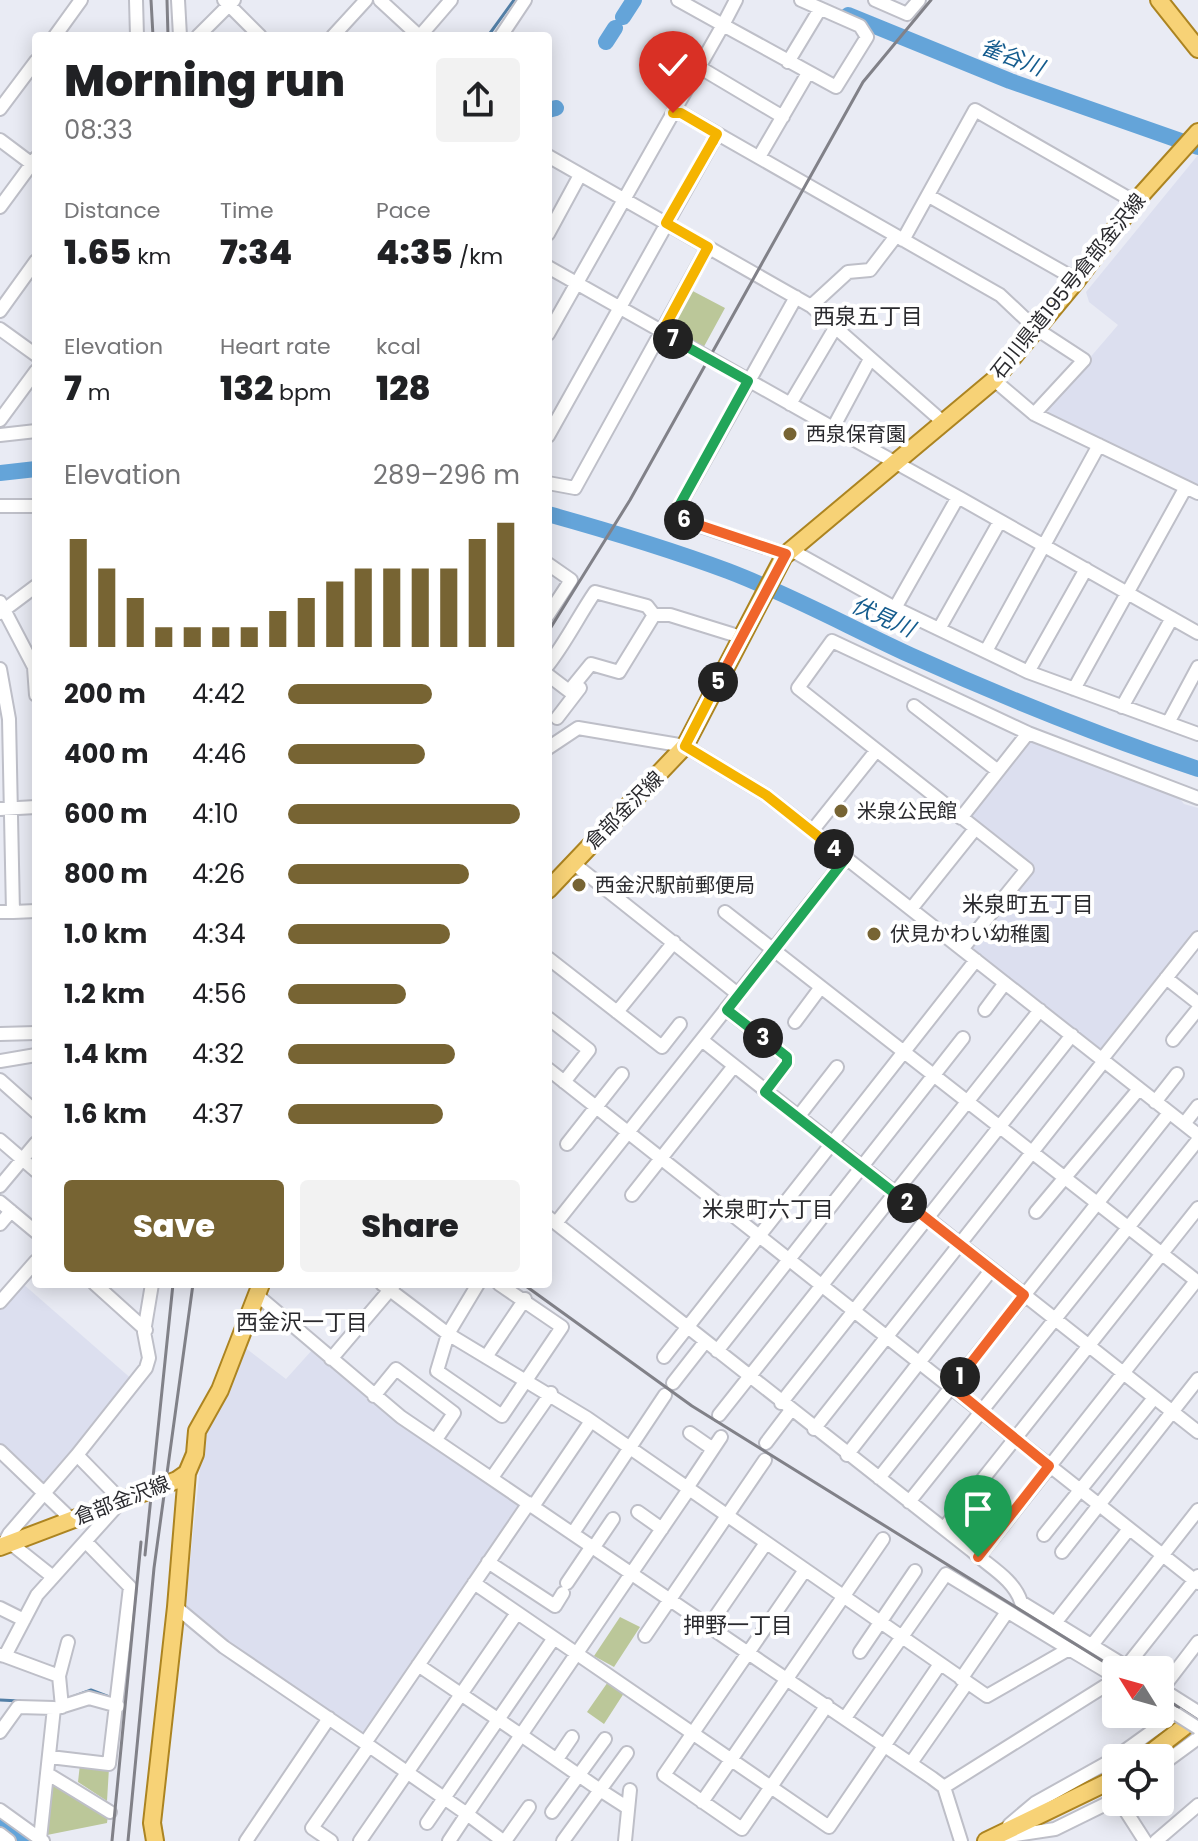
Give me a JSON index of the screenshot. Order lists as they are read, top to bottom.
{
  "streets": {
    "main road": ["石川県道195号倉部金沢線", "倉部金沢線"]
  },
  "crossings": [
    ["石川県道195号倉部金沢線", "倉部金沢線"]
  ],
  "districts": [
    "西泉五丁目",
    "米泉町五丁目",
    "米泉町六丁目",
    "西金沢一丁目",
    "押野一丁目"
  ],
  "water": ["雀谷川", "伏見川"],
  "places": [
    "西泉保育園",
    "米泉公民館",
    "西金沢駅前郵便局",
    "伏見かわい幼稚園"
  ],
  "north": "top left",
  "page": {
    "heading": ["Morning run", "08:33"],
    "stats": [
      ["Distance", "1.65 km"],
      ["Time", "7:34"],
      ["Pace", "4:35 /km"],
      ["Elevation", "7 m"],
      ["Heart rate", "132 bpm"],
      ["kcal", "128"]
    ],
    "pins": [
      "7",
      "6",
      "5",
      "4",
      "3",
      "2",
      "1"
    ],
    "chart": ["Elevation", "289–296 m"],
    "list": [
      {
        "name": "200 m",
        "note": "4:42"
      },
      {
        "name": "400 m",
        "note": "4:46"
      },
      {
        "name": "600 m",
        "note": "4:10"
      },
      {
        "name": "800 m",
        "note": "4:26"
      },
      {
        "name": "1.0 km",
        "note": "4:34"
      },
      {
        "name": "1.2 km",
        "note": "4:56"
      },
      {
        "name": "1.4 km",
        "note": "4:32"
      },
      {
        "name": "1.6 km",
        "note": "4:37"
      }
    ],
    "buttons": ["Save", "Share"]
  }
}
